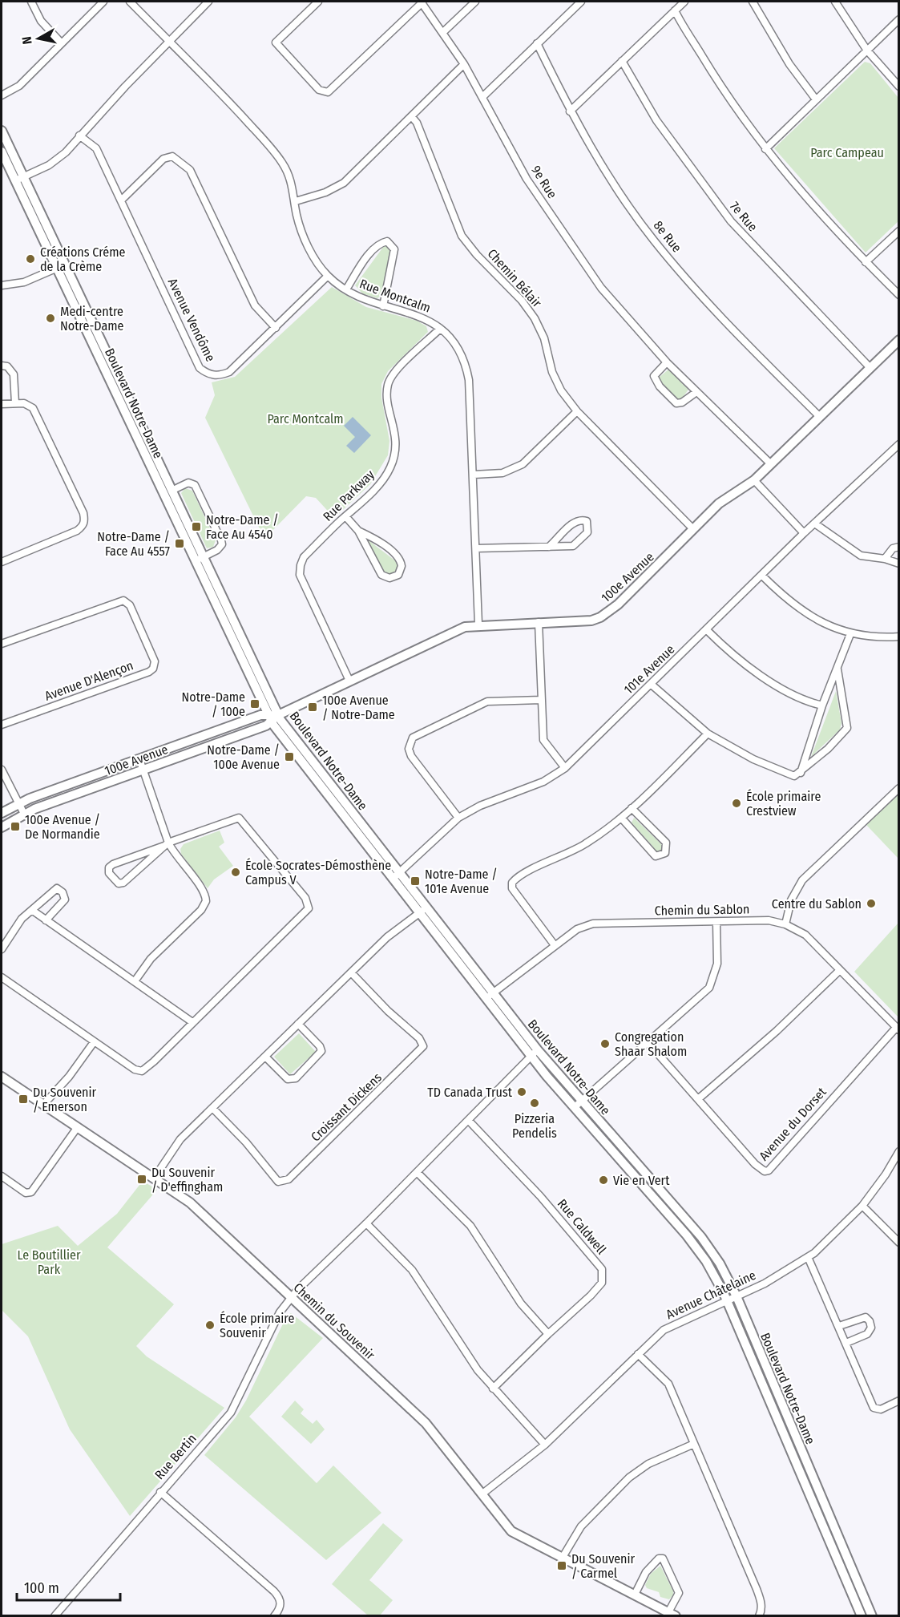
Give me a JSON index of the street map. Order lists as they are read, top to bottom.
{
  "streets": {
    "street": [
      "9e Rue",
      "7e Rue",
      "8e Rue",
      "Chemin Bélair",
      "Rue Montcalm",
      "Avenue Vendôme",
      "Boulevard Notre-Dame",
      "Rue Parkway",
      "100e Avenue",
      "101e Avenue",
      "Avenue D'Alençon",
      "Chemin du Sablon",
      "Croissant Dickens",
      "Avenue du Dorset",
      "Rue Caldwell",
      "Avenue Châtelaine",
      "Chemin du Souvenir",
      "Rue Bertin"
    ]
  },
  "crossings": [
    ["9e Rue", "100e Avenue"],
    ["7e Rue", "100e Avenue"],
    ["8e Rue", "100e Avenue"],
    ["Chemin Bélair", "100e Avenue"],
    ["Rue Montcalm", "Avenue Vendôme"],
    ["Rue Montcalm", "Rue Parkway"],
    ["Rue Montcalm", "100e Avenue"],
    ["Boulevard Notre-Dame", "100e Avenue"],
    ["Boulevard Notre-Dame", "101e Avenue"],
    ["Boulevard Notre-Dame", "Chemin du Sablon"],
    ["Boulevard Notre-Dame", "Avenue Châtelaine"],
    ["Boulevard Notre-Dame", "Rue Bertin"],
    ["Rue Parkway", "100e Avenue"],
    ["Chemin du Sablon", "Avenue du Dorset"],
    ["Rue Caldwell", "Rue Bertin"],
    ["Avenue Châtelaine", "Chemin du Souvenir"],
    ["Chemin du Souvenir", "Rue Bertin"]
  ],
  "parks": ["Parc Campeau", "Parc Montcalm", "Le Boutillier Park"],
  "places": {
    "other": [
      "Créations Créme de la Crème",
      "Medi-centre Notre-Dame",
      "École primaire Crestview",
      "École Socrates-Démosthène Campus V",
      "Centre du Sablon",
      "Congregation Shaar Shalom",
      "TD Canada Trust",
      "Pizzeria Pendelis",
      "Vie en Vert",
      "École primaire Souvenir"
    ],
    "transit": [
      "Notre-Dame / Face Au 4540",
      "Notre-Dame / Face Au 4557",
      "Notre-Dame / 100e",
      "100e Avenue / Notre-Dame",
      "Notre-Dame / 100e Avenue",
      "100e Avenue / De Normandie",
      "Notre-Dame / 101e Avenue",
      "Du Souvenir / Emerson",
      "Du Souvenir / D'effingham",
      "Du Souvenir / Carmel"
    ]
  },
  "scale_bar": "100 m",
  "north": "left"
}
